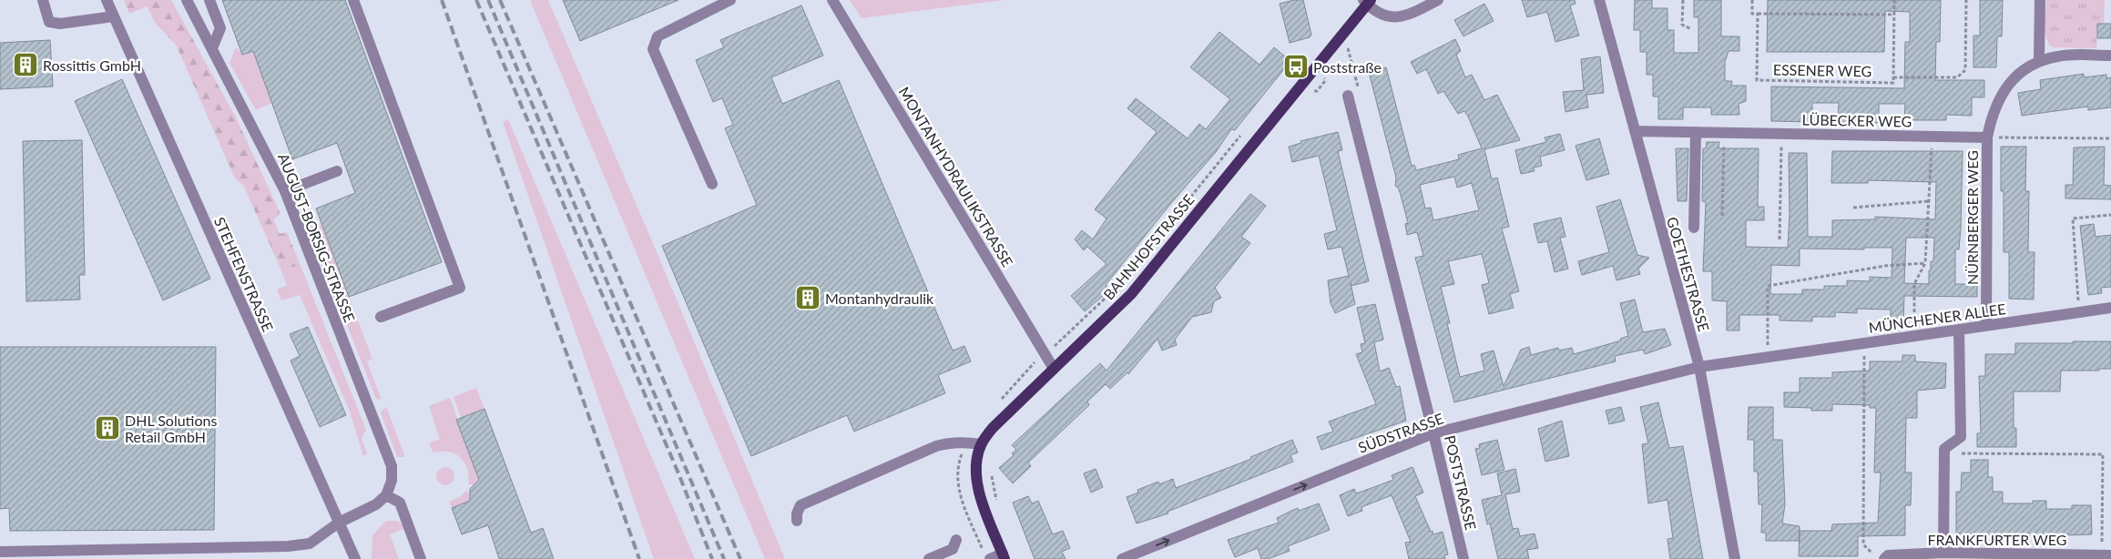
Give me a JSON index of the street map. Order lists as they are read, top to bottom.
{
  "streets": {
    "main road": ["BAHNHOFSTRASSE"],
    "street": [
      "LÜBECKER WEG",
      "MONTANHYDRAULIKSTRASSE",
      "NÜRNBERGER WEG",
      "AUGUST-BORSIG-STRASSE",
      "STEHFENSTRASSE",
      "GOETHESTRASSE",
      "MÜNCHENER ALLEE",
      "SÜDSTRASSE",
      "POSTSTRASSE",
      "FRANKFURTER WEG"
    ],
    "path": ["ESSENER WEG"]
  },
  "crossings": [
    ["LÜBECKER WEG", "NÜRNBERGER WEG"],
    ["LÜBECKER WEG", "GOETHESTRASSE"],
    ["LÜBECKER WEG", "MÜNCHENER ALLEE"],
    ["MONTANHYDRAULIKSTRASSE", "BAHNHOFSTRASSE"],
    ["NÜRNBERGER WEG", "MÜNCHENER ALLEE"],
    ["GOETHESTRASSE", "MÜNCHENER ALLEE"],
    ["GOETHESTRASSE", "SÜDSTRASSE"],
    ["MÜNCHENER ALLEE", "SÜDSTRASSE"],
    ["SÜDSTRASSE", "POSTSTRASSE"]
  ],
  "one_way": ["SÜDSTRASSE"],
  "places": {
    "building": ["Rossittis GmbH", "Montanhydraulik", "DHL Solutions Retail GmbH"],
    "bus stop": ["Poststraße"]
  }
}
